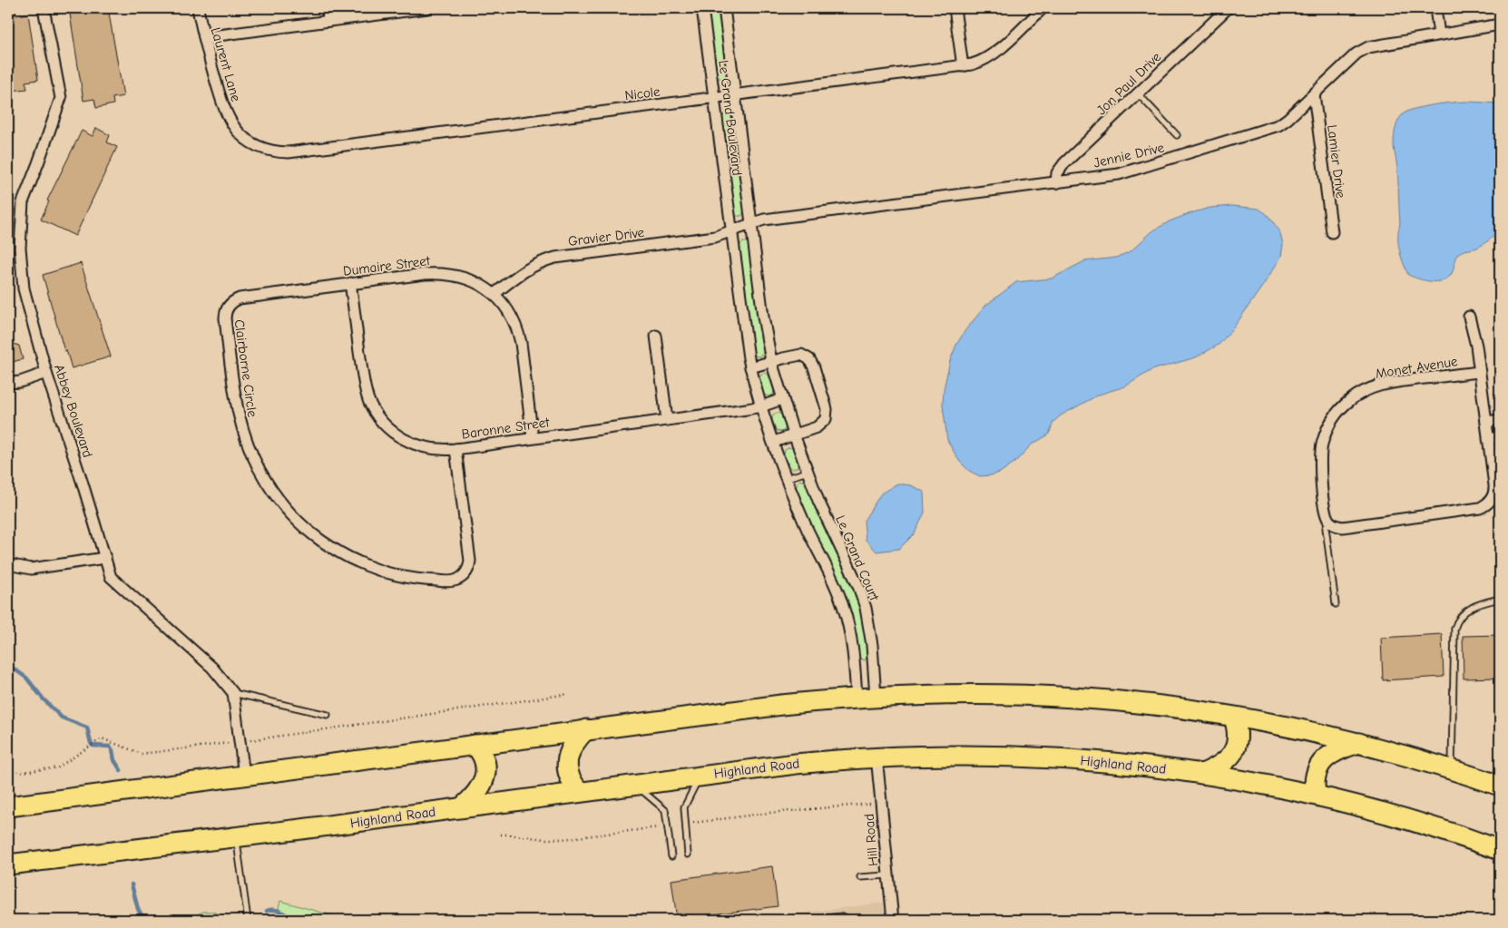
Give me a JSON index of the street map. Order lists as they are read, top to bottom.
{
  "streets": {
    "highway": ["Highland Road"],
    "street": [
      "Laurent Lane",
      "Jon Paul Drive",
      "Nicole",
      "Le Grand Boulevard",
      "Jennie Drive",
      "Lamier Drive",
      "Gravier Drive",
      "Dumaire Street",
      "Monet Avenue",
      "Clairborne Circle",
      "Abbey Boulevard",
      "Baronne Street",
      "Le Grand Court",
      "Hill Road"
    ]
  },
  "crossings": [
    ["Laurent Lane", "Nicole"],
    ["Jon Paul Drive", "Jennie Drive"],
    ["Nicole", "Le Grand Boulevard"],
    ["Le Grand Boulevard", "Jennie Drive"],
    ["Le Grand Boulevard", "Gravier Drive"],
    ["Le Grand Boulevard", "Le Grand Court"],
    ["Jennie Drive", "Lamier Drive"],
    ["Jennie Drive", "Gravier Drive"],
    ["Jennie Drive", "Le Grand Court"],
    ["Gravier Drive", "Dumaire Street"],
    ["Dumaire Street", "Clairborne Circle"],
    ["Dumaire Street", "Baronne Street"],
    ["Clairborne Circle", "Baronne Street"],
    ["Baronne Street", "Le Grand Court"],
    ["Highland Road", "Hill Road"]
  ]
}
